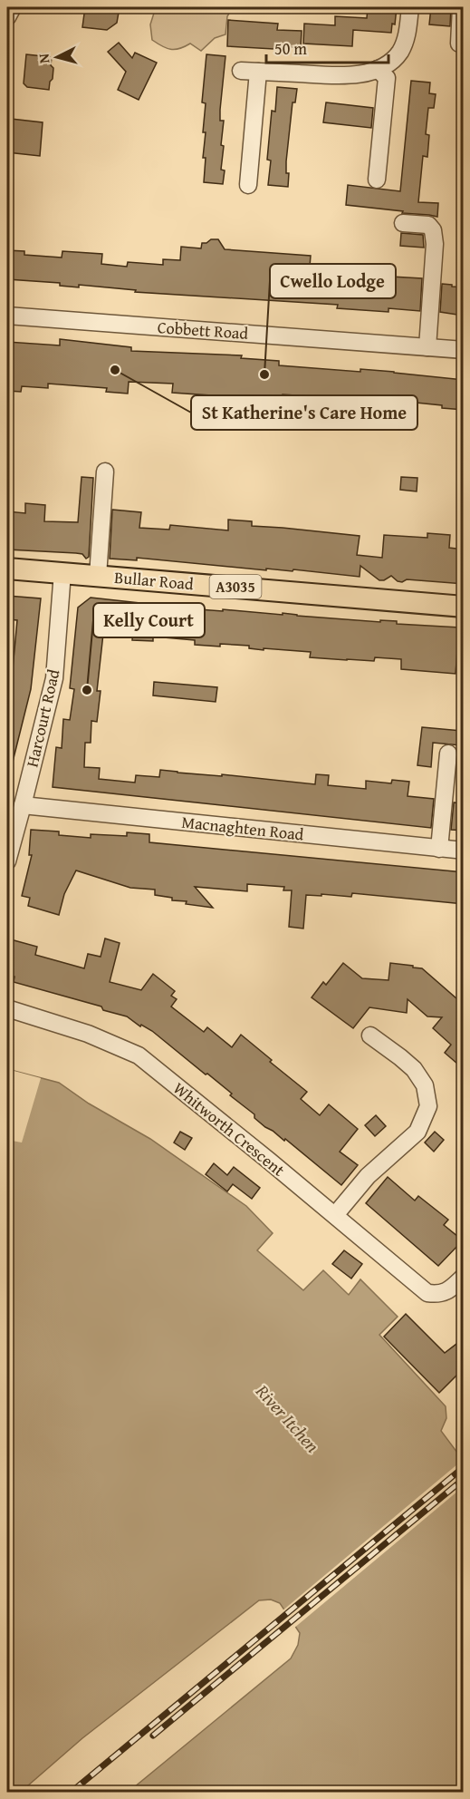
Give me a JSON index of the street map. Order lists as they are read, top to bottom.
{
  "streets": {
    "main road": ["Bullar Road", "A3035"],
    "street": [
      "Cobbett Road",
      "Harcourt Road",
      "Macnaghten Road",
      "Whitworth Crescent"
    ]
  },
  "crossings": [
    ["Bullar Road", "Harcourt Road"],
    ["Harcourt Road", "Macnaghten Road"]
  ],
  "water": ["River Itchen"],
  "places": ["St Katherine's Care Home", "Cwello Lodge", "Kelly Court"],
  "scale_bar": "50 m",
  "north": "left"
}
